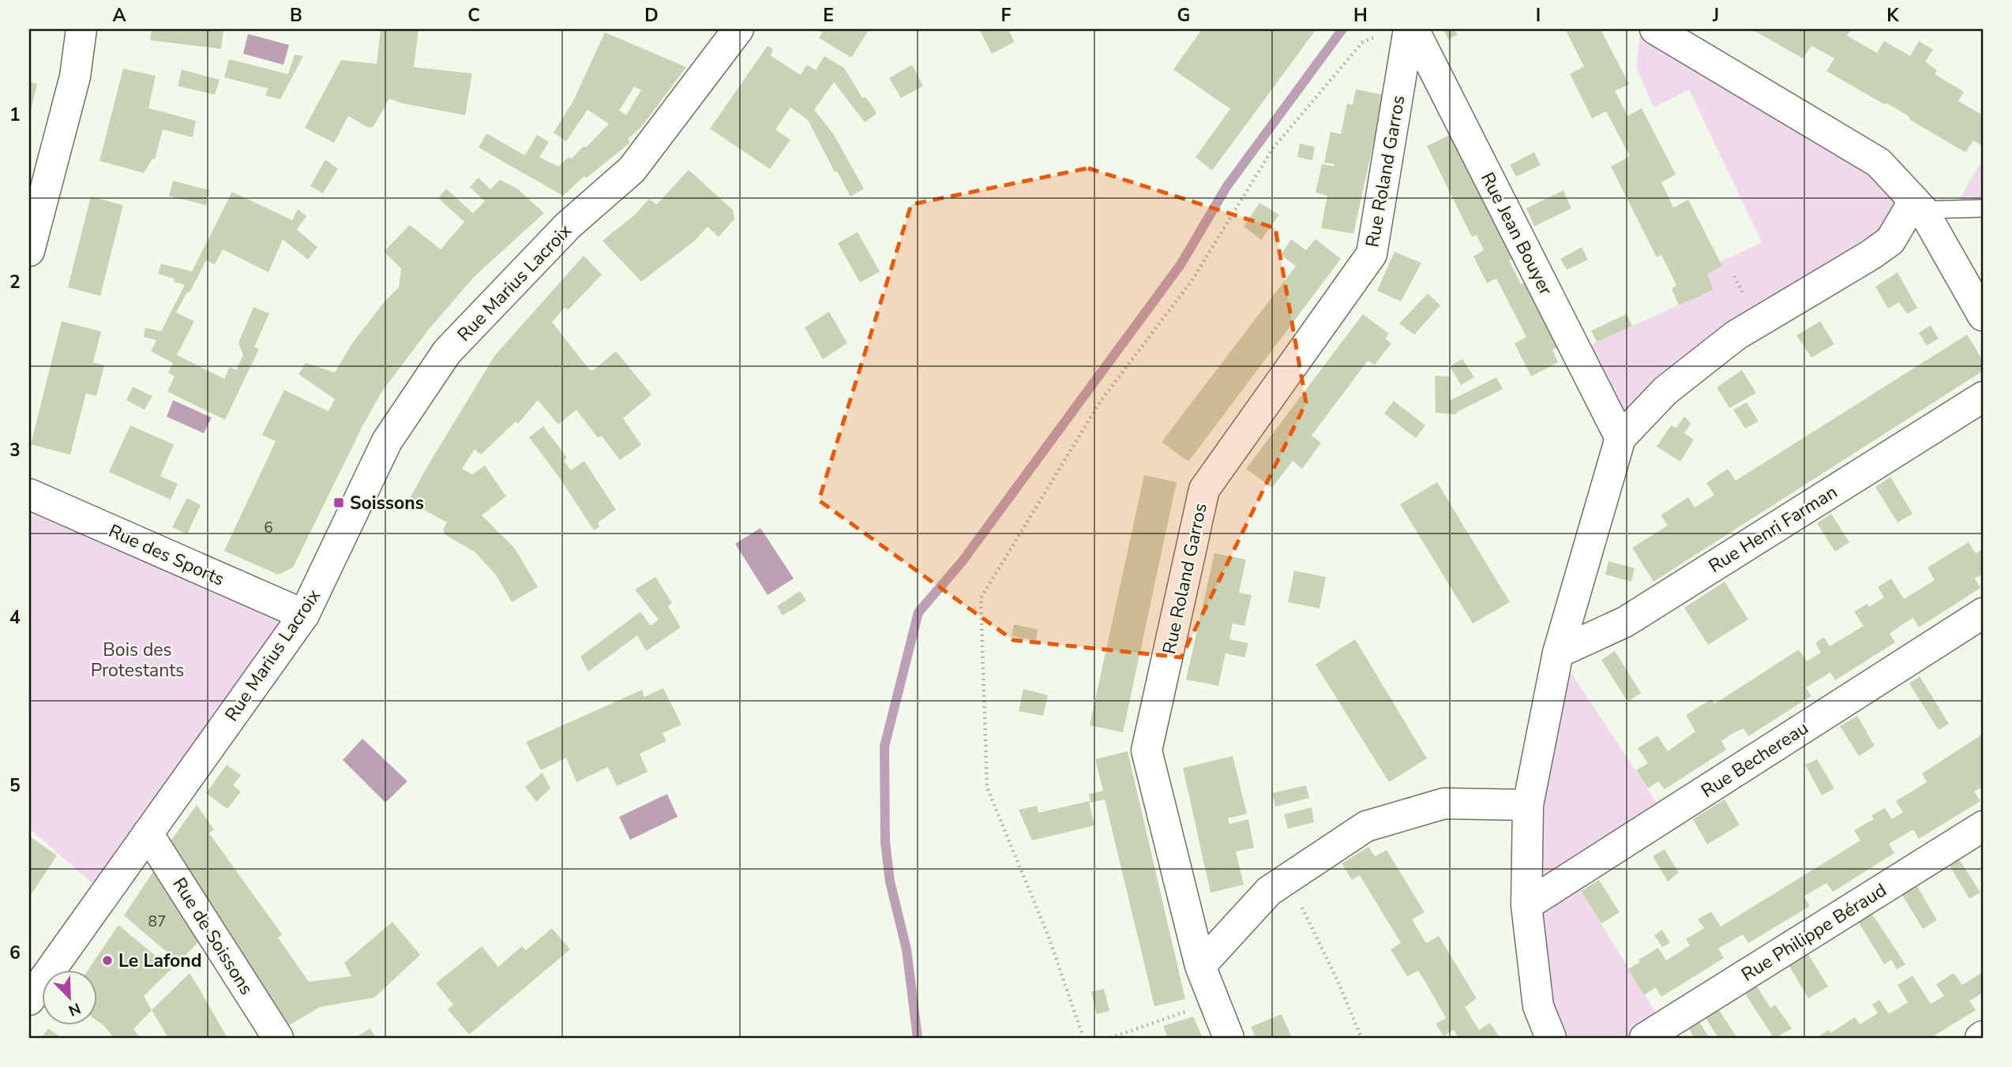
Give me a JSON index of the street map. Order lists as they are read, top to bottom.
{
  "streets": {
    "street": [
      "Rue Roland Garros",
      "Rue Jean Bouyer",
      "Rue Marius Lacroix",
      "Rue Henri Farman",
      "Rue des Sports",
      "Rue Bechereau",
      "Rue Philippe Béraud",
      "Rue de Soissons"
    ]
  },
  "crossings": [
    ["Rue Marius Lacroix", "Rue des Sports"],
    ["Rue Marius Lacroix", "Rue de Soissons"]
  ],
  "parks": ["Bois des Protestants"],
  "places": {
    "transit": ["Soissons"],
    "other": ["Le Lafond"]
  },
  "house_numbers": ["6", "87"],
  "north": "bottom right",
  "grid": {
    "columns": [
      "A",
      "B",
      "C",
      "D",
      "E",
      "F",
      "G",
      "H",
      "I",
      "J",
      "K"
    ],
    "rows": [
      "1",
      "2",
      "3",
      "4",
      "5",
      "6"
    ]
  }
}
